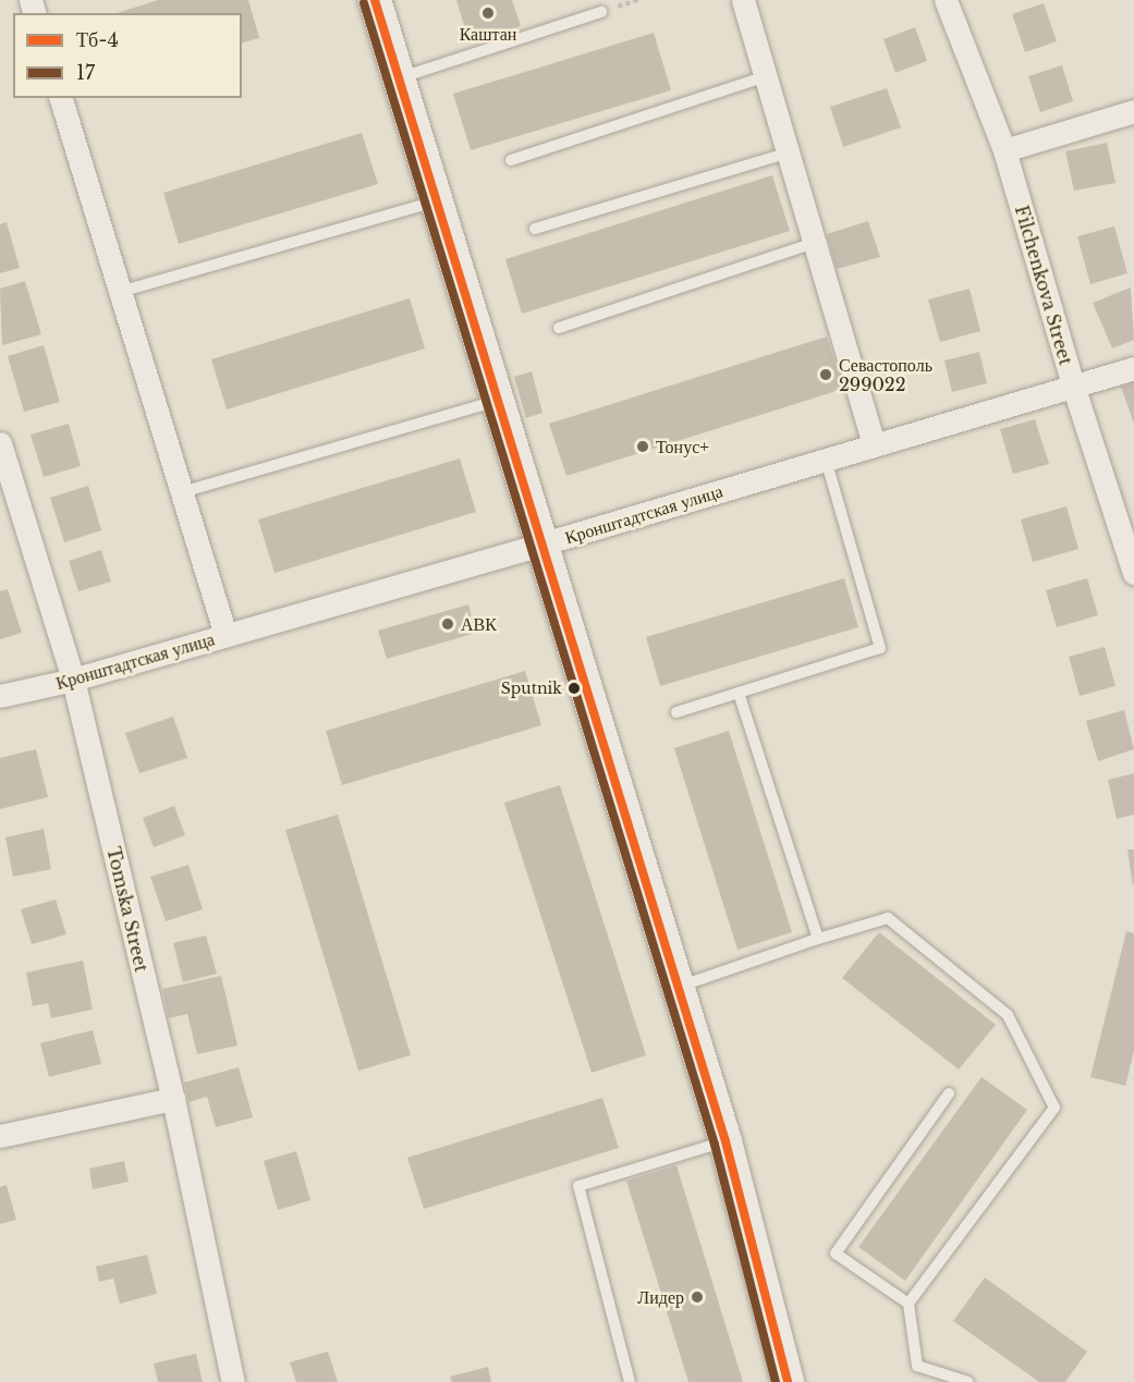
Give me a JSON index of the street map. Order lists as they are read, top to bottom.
{
  "streets": {
    "street": ["Filchenkova Street", "Кронштадтская улица", "Tomska Street"]
  },
  "crossings": [
    ["Filchenkova Street", "Кронштадтская улица"],
    ["Кронштадтская улица", "Tomska Street"]
  ],
  "places": [
    "Каштан",
    "Севастополь 299022",
    "Тонус+",
    "АВК",
    "Sputnik",
    "Лидер"
  ],
  "lines": ["transit line Тб-4", "transit line 17"],
  "legend": ["Тб-4", "17"]
}
